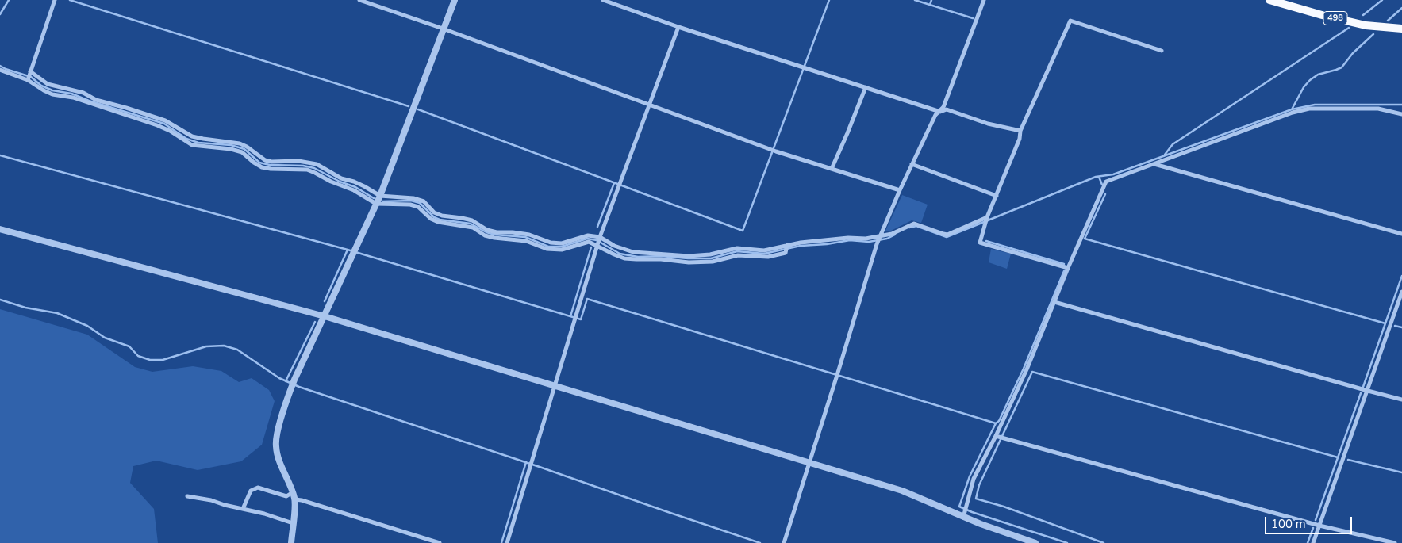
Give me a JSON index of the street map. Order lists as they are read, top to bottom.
{
  "streets": {
    "highway": ["498"]
  },
  "scale_bar": "100 m"
}
